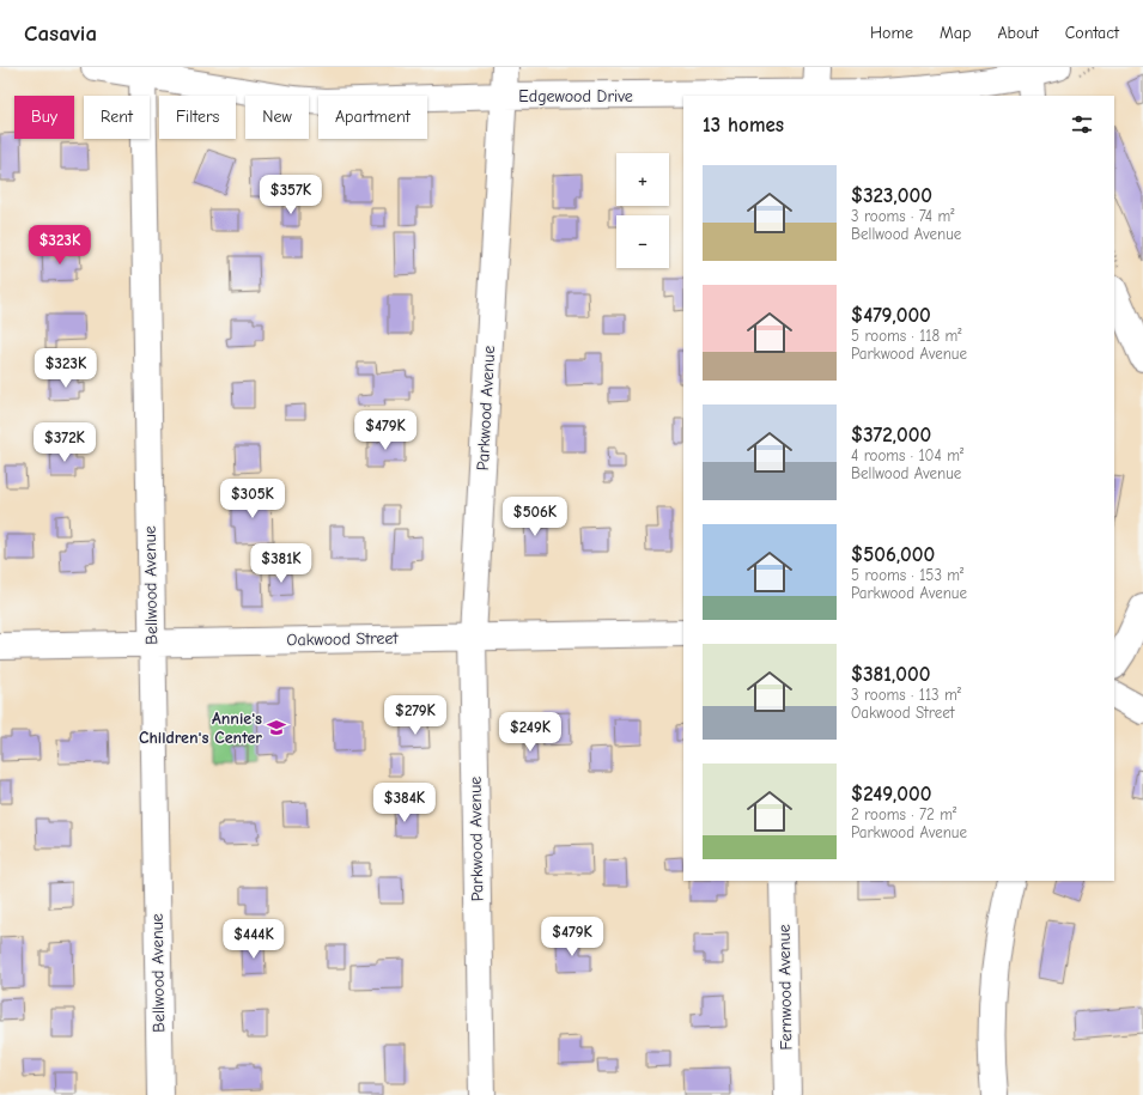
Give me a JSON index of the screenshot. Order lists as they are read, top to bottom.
{
  "streets": {
    "street": [
      "Edgewood Drive",
      "Parkwood Avenue",
      "Bellwood Avenue",
      "Oakwood Street",
      "Fernwood Avenue"
    ]
  },
  "crossings": [
    ["Edgewood Drive", "Parkwood Avenue"],
    ["Edgewood Drive", "Bellwood Avenue"],
    ["Parkwood Avenue", "Oakwood Street"],
    ["Bellwood Avenue", "Oakwood Street"]
  ],
  "places": {
    "school or university": ["Annie's Children's Center"]
  },
  "page": {
    "header": "Casavia",
    "nav": [
      "Home",
      "Map",
      "About",
      "Contact"
    ],
    "chip": [
      "Buy",
      "Rent",
      "Filters",
      "New",
      "Apartment"
    ],
    "heading": "13 homes",
    "map_buttons": ["+", "−"],
    "list": [
      {
        "name": "$323,000",
        "note": "3 rooms · 74 m² · Bellwood Avenue"
      },
      {
        "name": "$479,000",
        "note": "5 rooms · 118 m² · Parkwood Avenue"
      },
      {
        "name": "$372,000",
        "note": "4 rooms · 104 m² · Bellwood Avenue"
      },
      {
        "name": "$506,000",
        "note": "5 rooms · 153 m² · Parkwood Avenue"
      },
      {
        "name": "$381,000",
        "note": "3 rooms · 113 m² · Oakwood Street"
      },
      {
        "name": "$249,000",
        "note": "2 rooms · 72 m² · Parkwood Avenue"
      }
    ],
    "price": [
      "$357K",
      "$323K",
      "$323K",
      "$479K",
      "$372K",
      "$305K",
      "$506K",
      "$381K",
      "$279K",
      "$249K",
      "$384K",
      "$479K",
      "$444K"
    ]
  }
}
